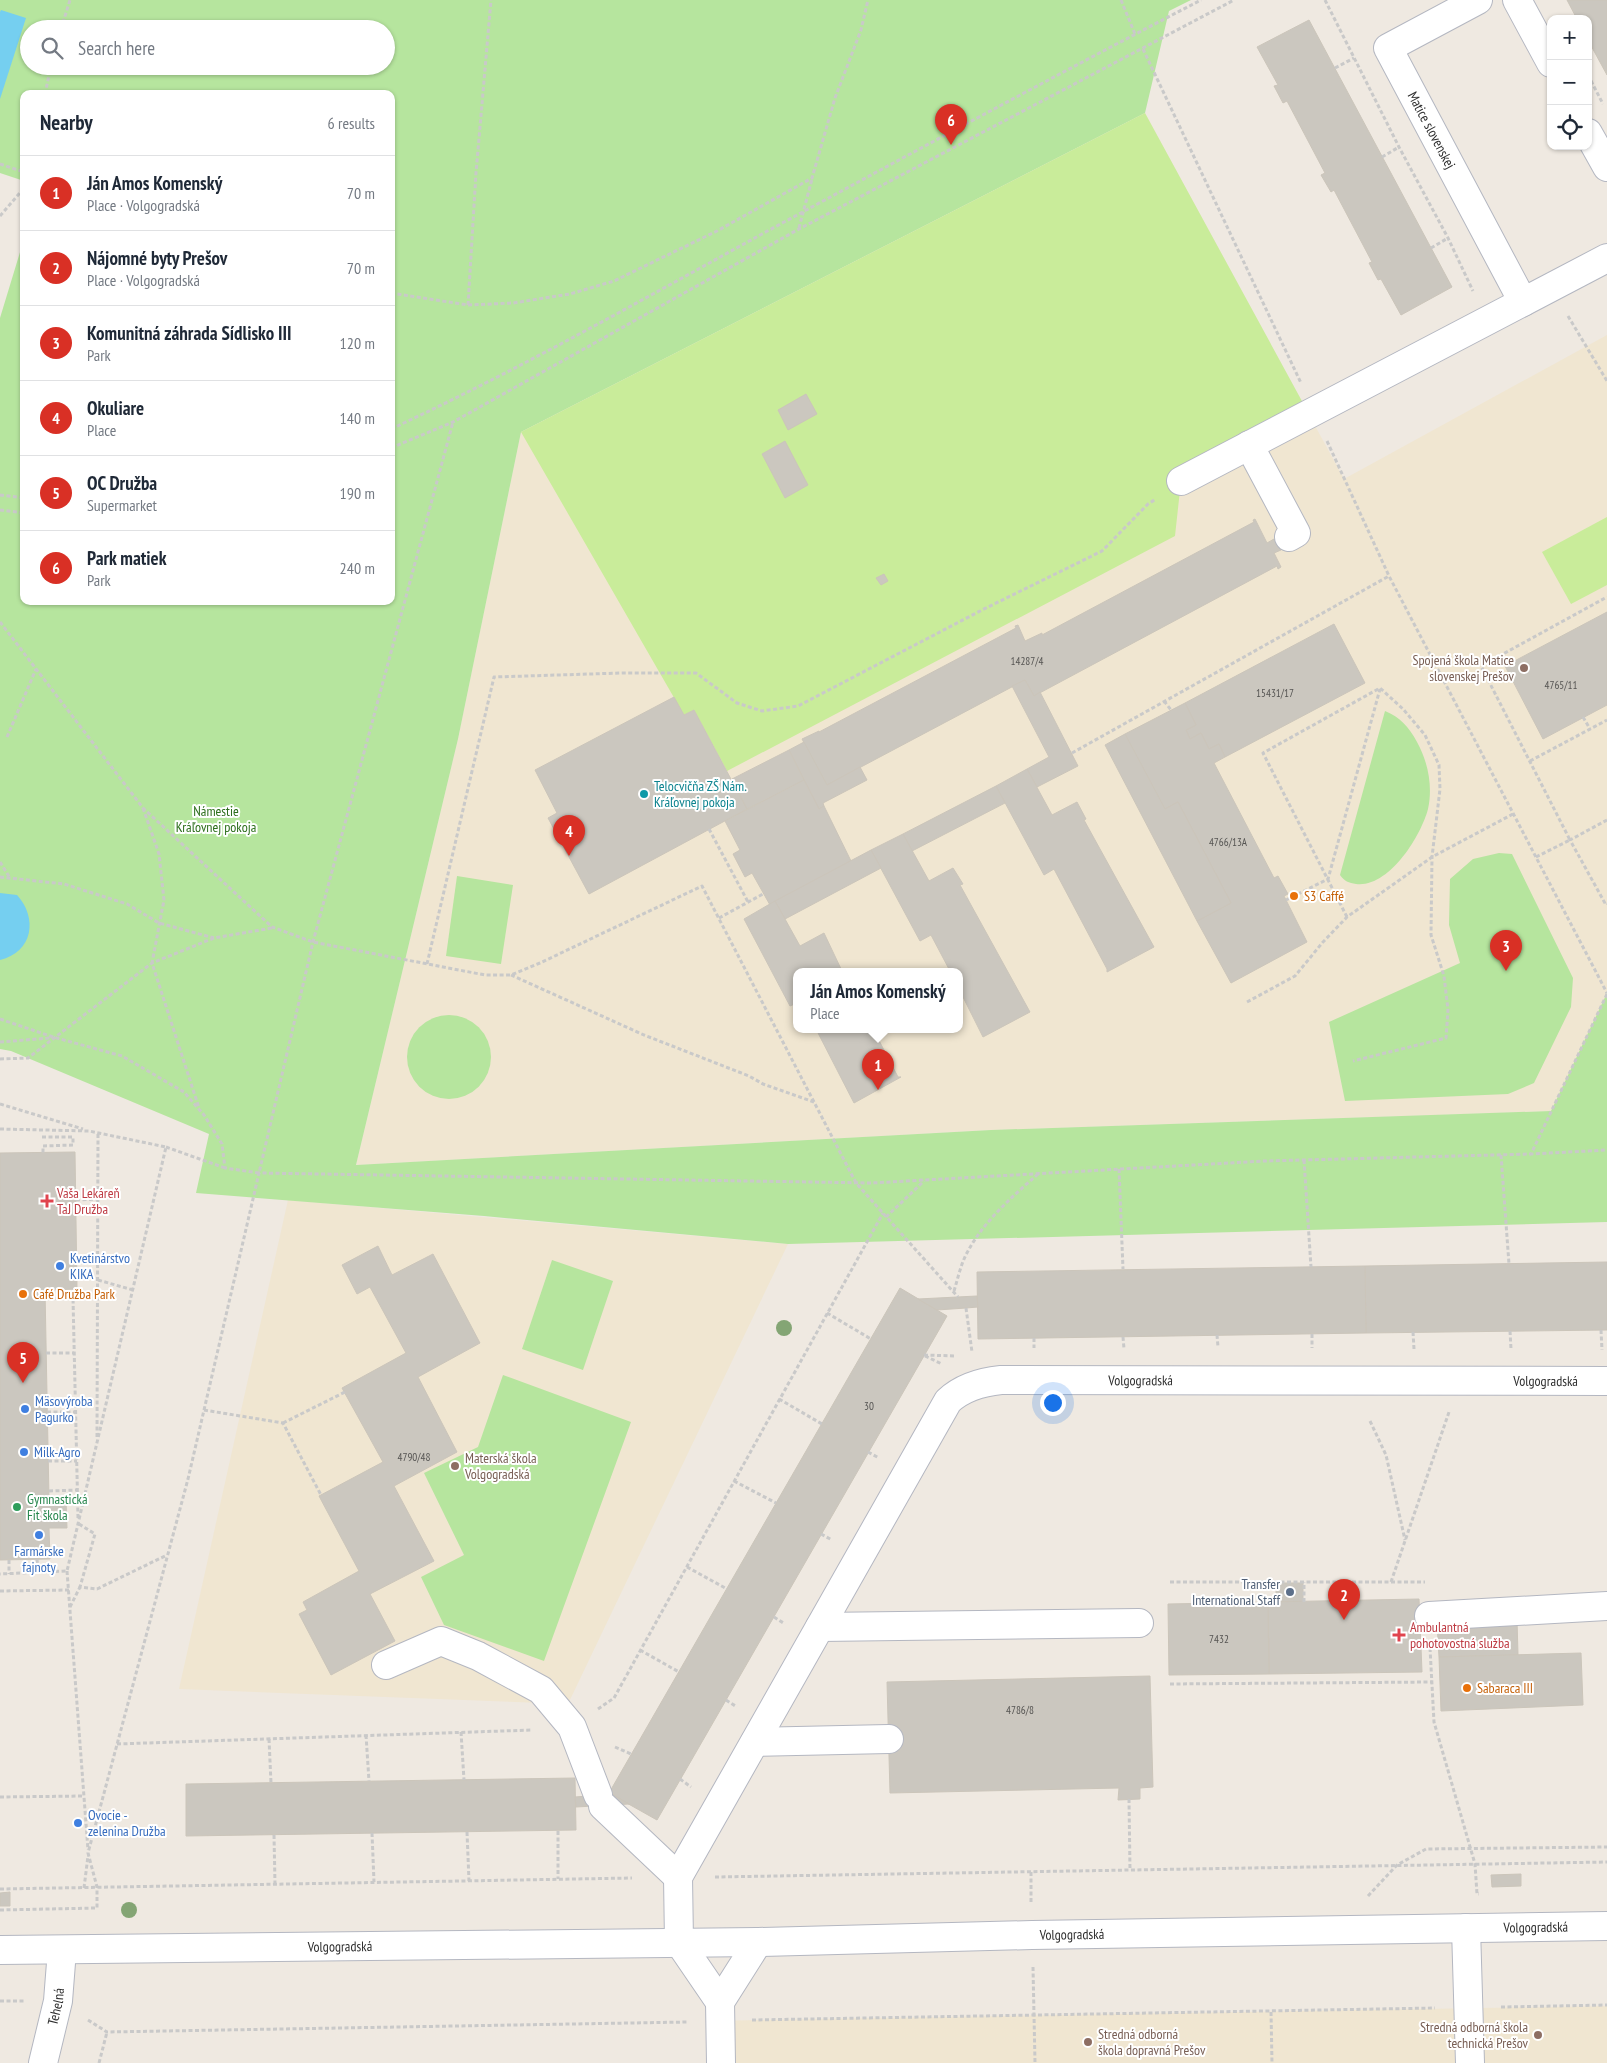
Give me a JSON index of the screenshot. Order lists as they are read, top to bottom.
{
  "streets": {
    "street": ["Matice slovenskej", "Volgogradská", "Tehelná"]
  },
  "crossings": [
    ["Volgogradská", "Tehelná"]
  ],
  "parks": ["Námestie Kráľovnej pokoja"],
  "places": {
    "other": [
      "Spojená škola Matice slovenskej Prešov",
      "Telocvičňa ZŠ Nám. Kráľovnej pokoja",
      "S3 Caffé",
      "Kvetinárstvo KIKA",
      "Café Družba Park",
      "Mäsovýroba Pagurko",
      "Milk-Agro",
      "Materská škola Volgogradská",
      "Gymnastická Fit škola",
      "Farmárske fajnoty",
      "Transfer International Staff",
      "Sabaraca III",
      "Ovocie - zelenina Družba",
      "Stredná odborná škola technická Prešov",
      "Stredná odborná škola dopravná Prešov"
    ],
    "health": ["Vaša Lekáreň TaJ Družba", "Ambulantná pohotovostná služba"]
  },
  "house_numbers": [
    "14287/4",
    "4765/11",
    "15431/17",
    "4766/13A",
    "30",
    "4790/48",
    "7432",
    "4786/8"
  ],
  "page": {
    "map_buttons": ["+", "−"],
    "search": "Search here",
    "heading": ["Nearby", "6 results"],
    "pins": [
      "6",
      "4",
      "3",
      "1",
      "5",
      "2"
    ],
    "list": [
      {
        "mark": "1",
        "name": "Ján Amos Komenský",
        "note": "Place · Volgogradská",
        "value": "70 m"
      },
      {
        "mark": "2",
        "name": "Nájomné byty Prešov",
        "note": "Place · Volgogradská",
        "value": "70 m"
      },
      {
        "mark": "3",
        "name": "Komunitná záhrada Sídlisko III",
        "note": "Park",
        "value": "120 m"
      },
      {
        "mark": "4",
        "name": "Okuliare",
        "note": "Place",
        "value": "140 m"
      },
      {
        "mark": "5",
        "name": "OC Družba",
        "note": "Supermarket",
        "value": "190 m"
      },
      {
        "mark": "6",
        "name": "Park matiek",
        "note": "Park",
        "value": "240 m"
      }
    ],
    "popup": ["Ján Amos Komenský", "Place"]
  }
}
